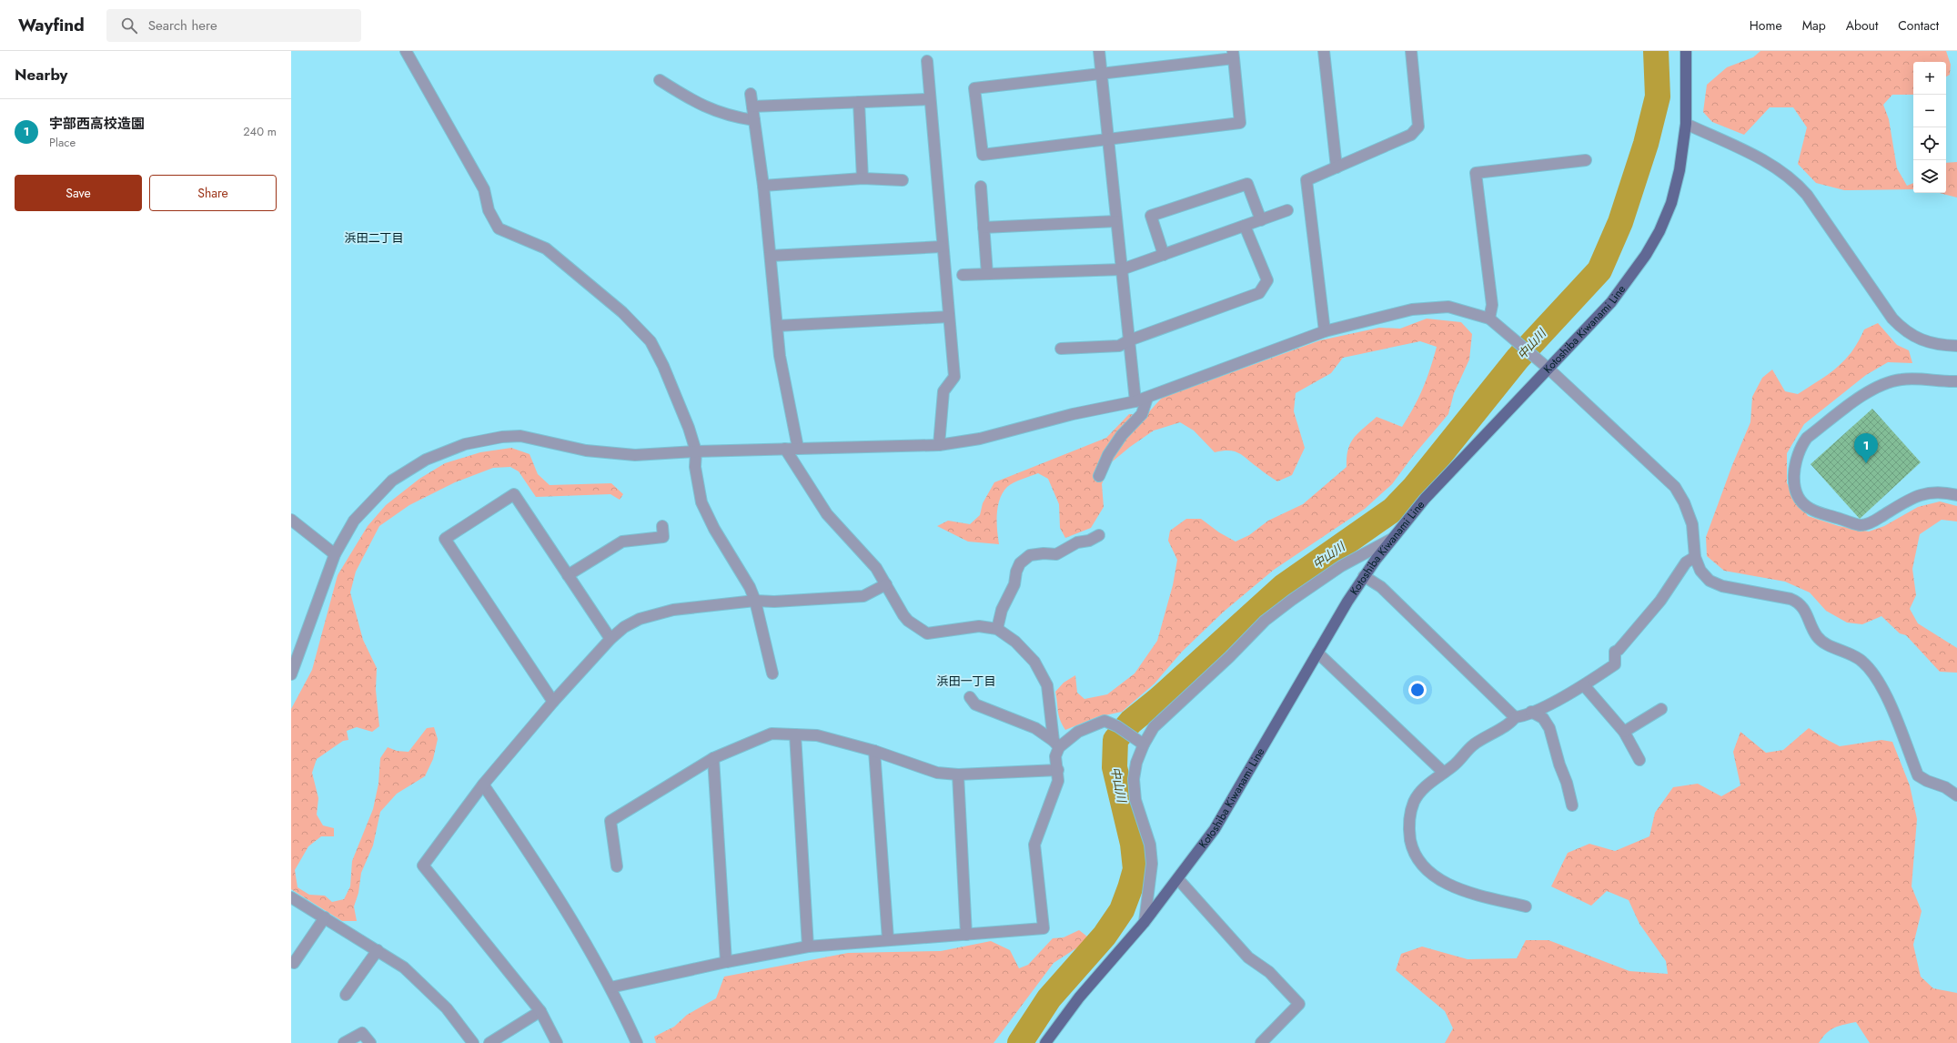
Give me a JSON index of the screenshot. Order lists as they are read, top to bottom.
{
  "streets": {
    "main road": ["Kotoshiba Kiwanami Line"]
  },
  "districts": ["浜田二丁目", "浜田一丁目"],
  "water": ["中山川"],
  "page": {
    "header": "Wayfind",
    "search": "Search here",
    "nav": [
      "Home",
      "Map",
      "About",
      "Contact"
    ],
    "heading": "Nearby",
    "map_buttons": ["+", "−"],
    "list": [
      {
        "mark": "1",
        "name": "宇部西高校造園",
        "note": "Place",
        "value": "240 m"
      }
    ],
    "buttons": ["Save", "Share"],
    "pins": "1"
  }
}
